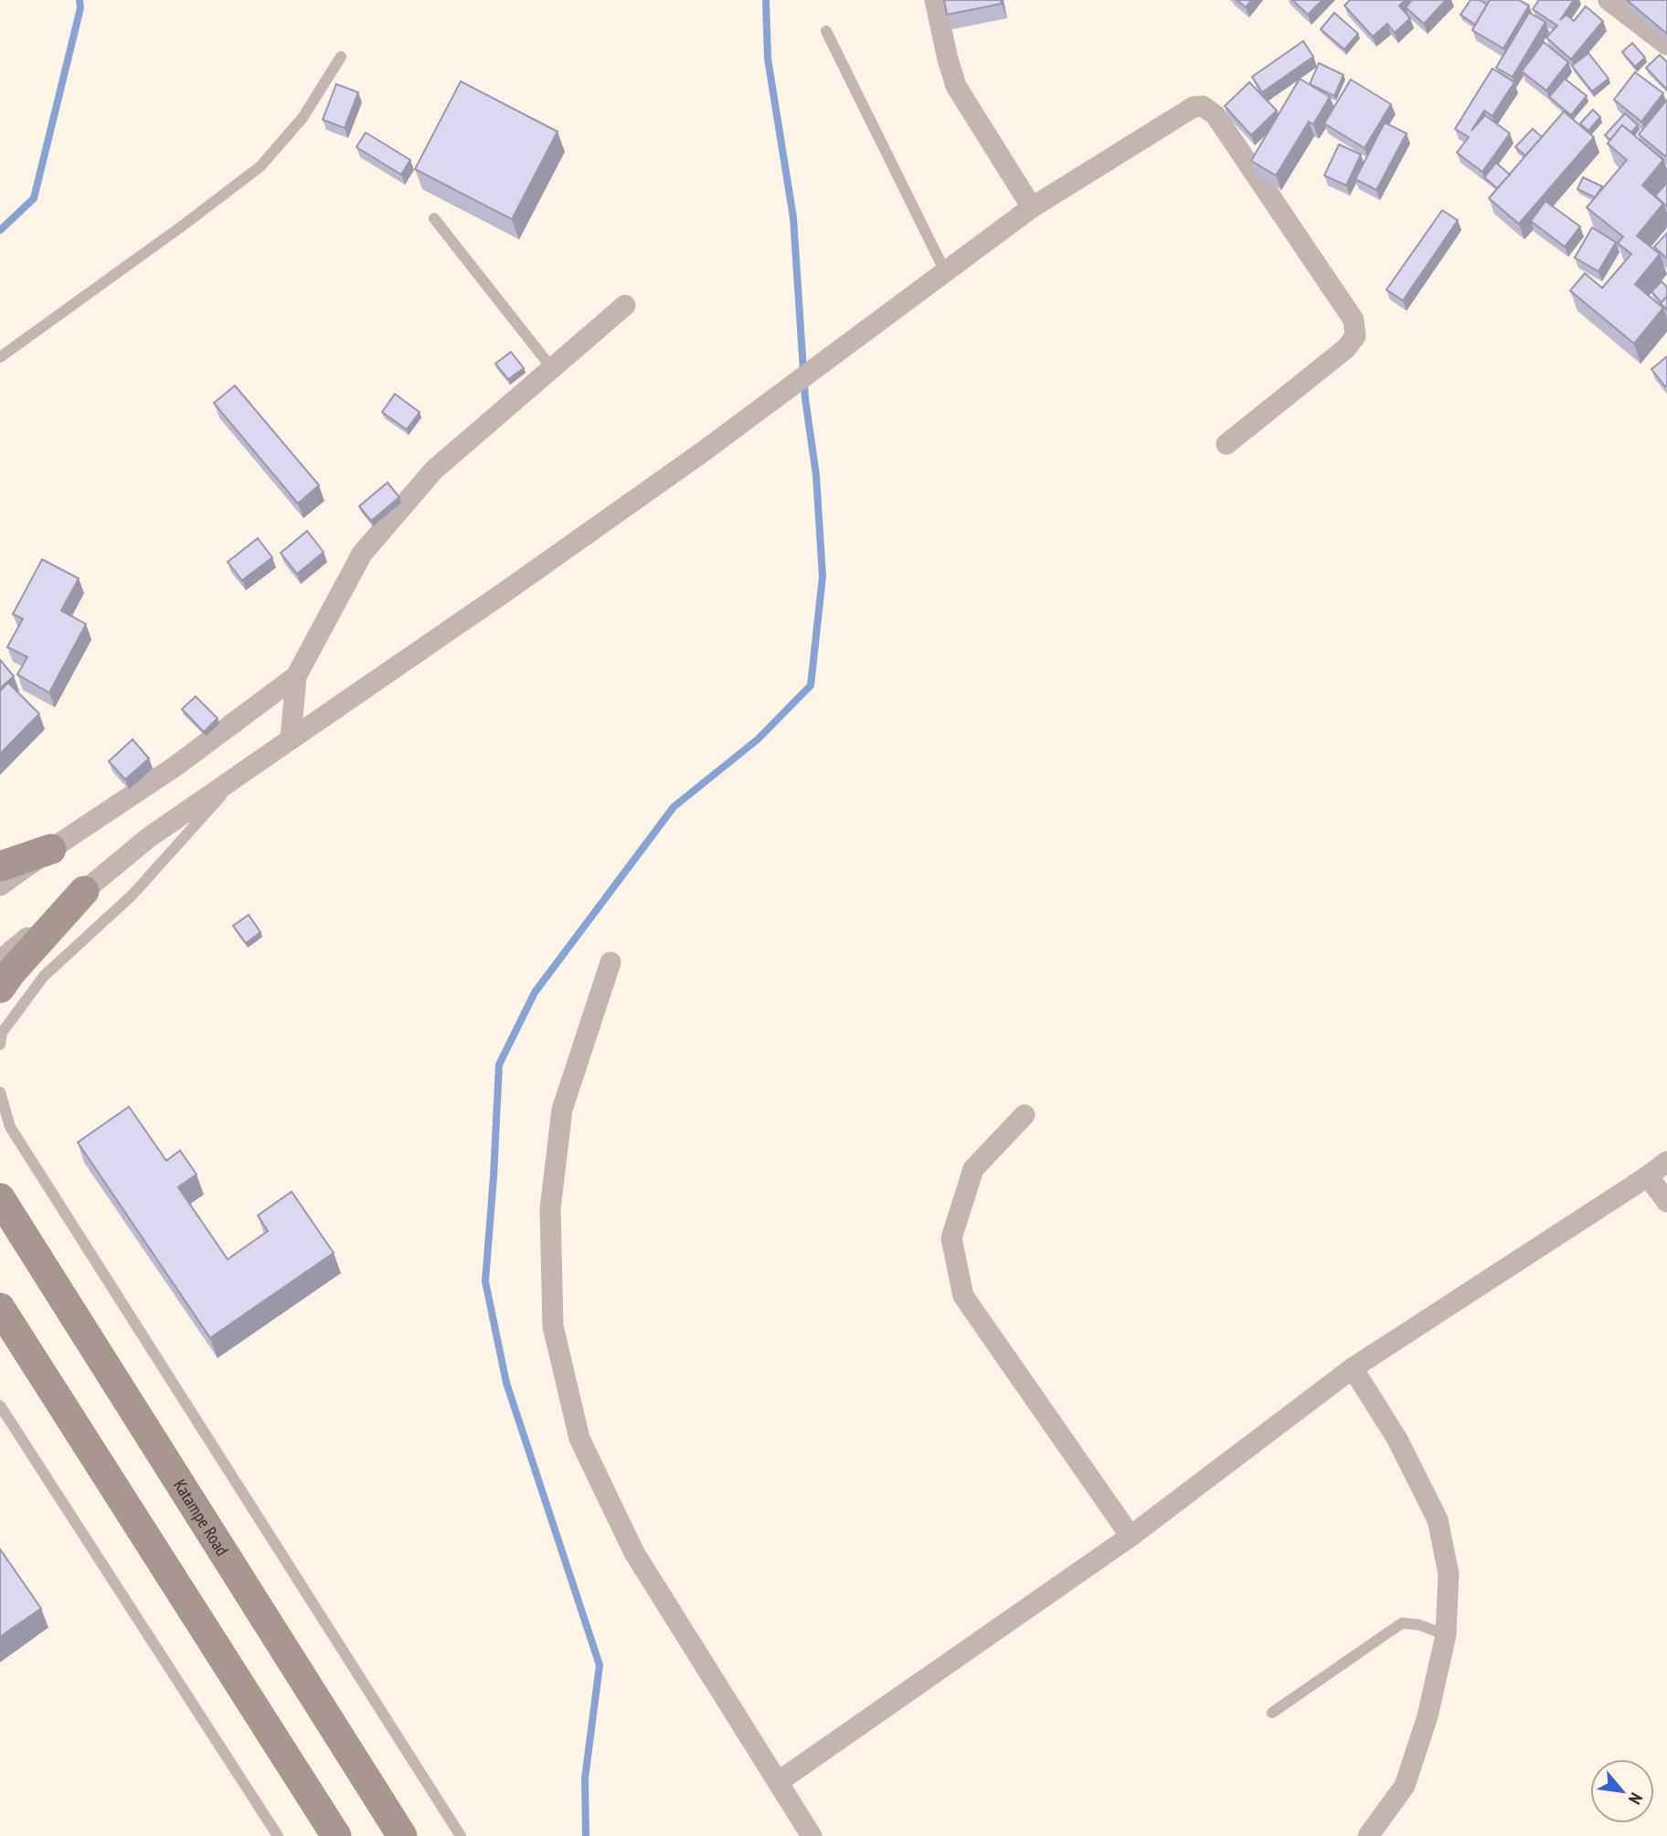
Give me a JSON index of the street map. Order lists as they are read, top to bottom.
{
  "streets": {
    "main road": ["Katampe Road"]
  },
  "north": "bottom right"
}
